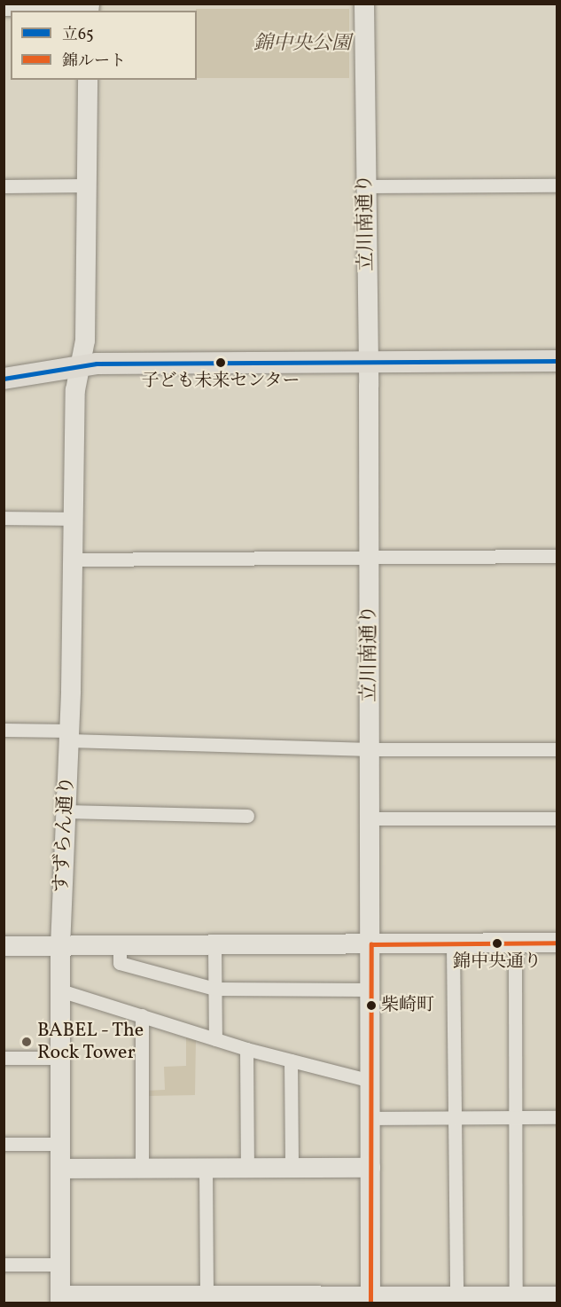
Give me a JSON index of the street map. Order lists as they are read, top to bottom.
{
  "streets": {
    "street": ["立川南通り", "すずらん通り"]
  },
  "parks": ["錦中央公園"],
  "places": [
    "子ども未来センター",
    "錦中央通り",
    "柴崎町",
    "BABEL - The Rock Tower"
  ],
  "lines": ["transit line 立65", "transit line 錦ルート"],
  "legend": ["立65", "錦ルート"]
}
